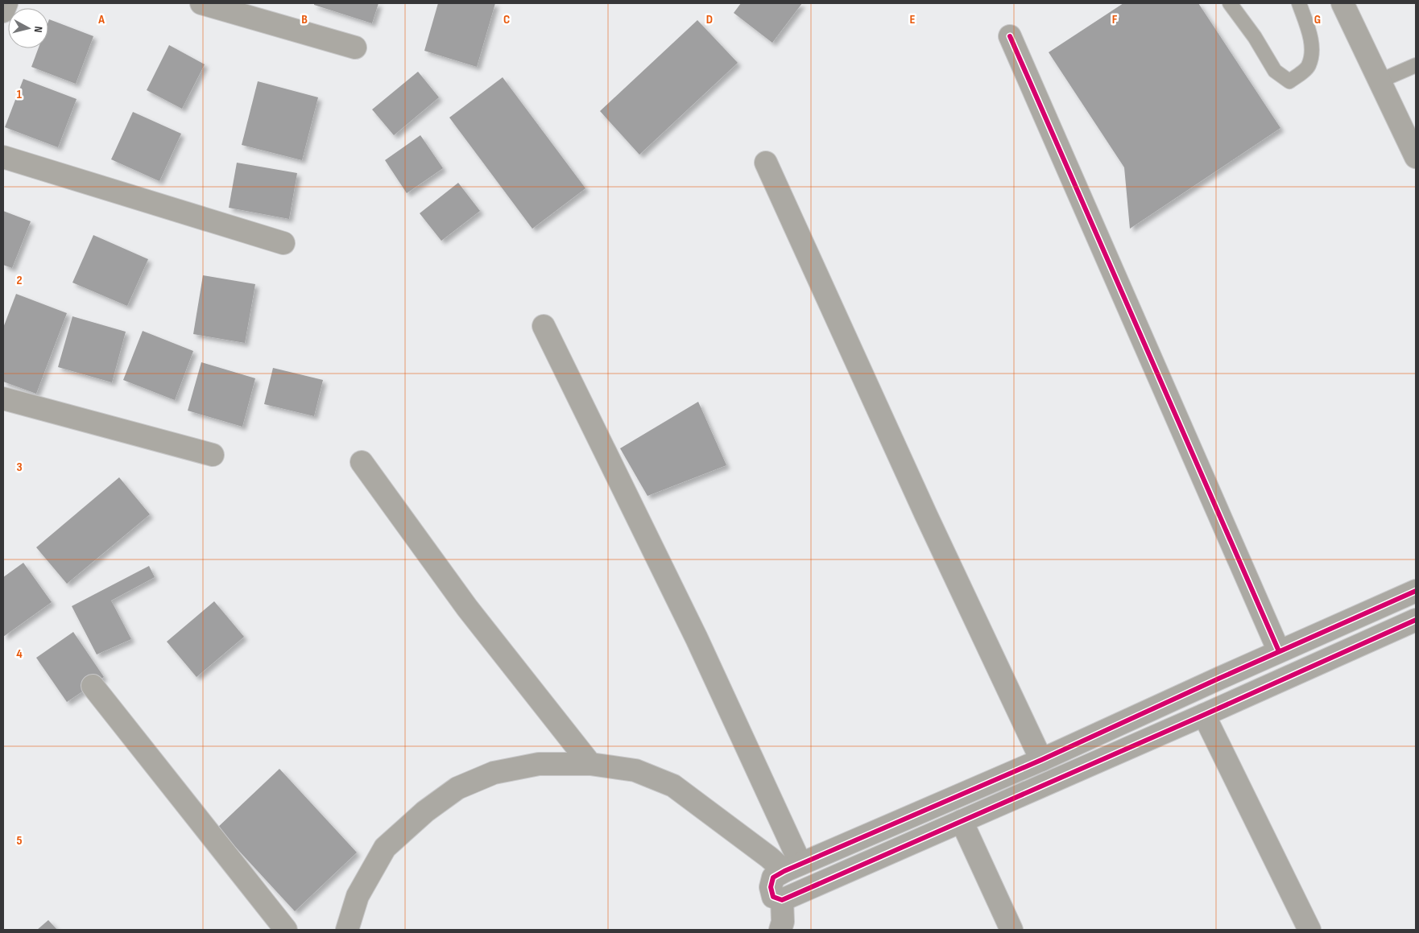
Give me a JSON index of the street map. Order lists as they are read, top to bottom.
{
  "north": "right",
  "grid": {
    "columns": [
      "A",
      "B",
      "C",
      "D",
      "E",
      "F",
      "G"
    ],
    "rows": [
      "1",
      "2",
      "3",
      "4",
      "5"
    ]
  }
}
